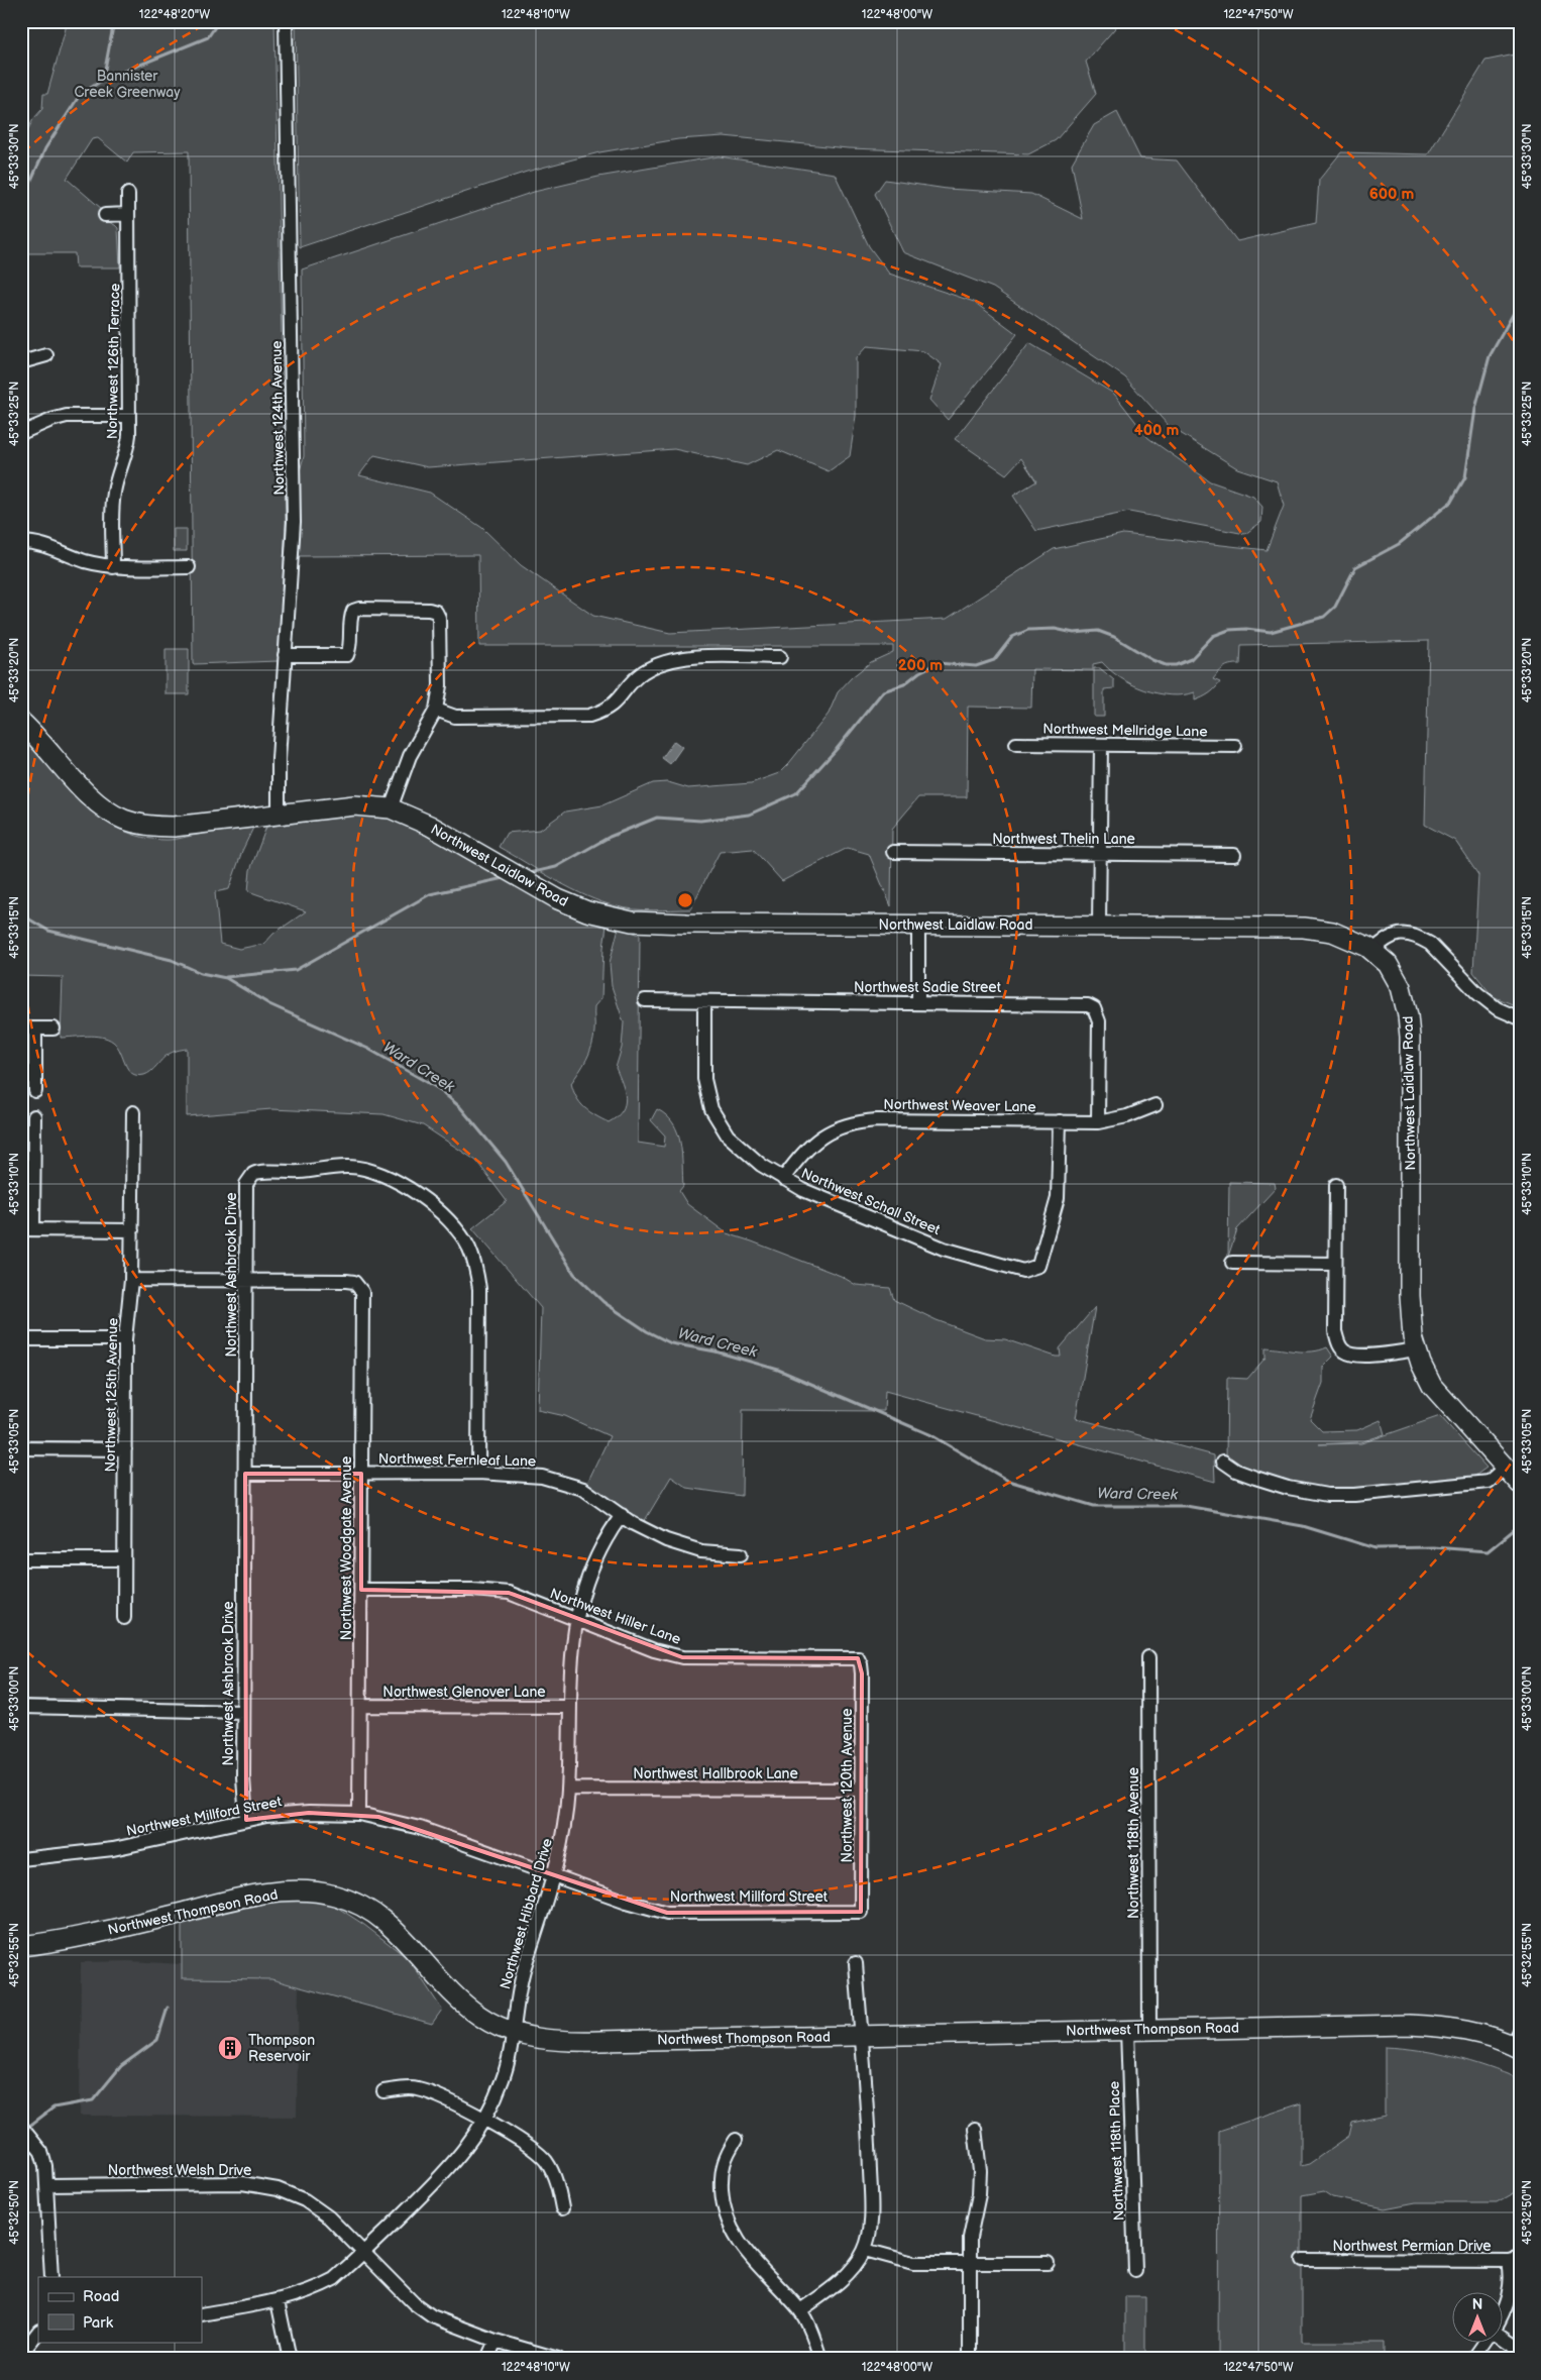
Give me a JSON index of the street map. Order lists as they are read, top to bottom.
{
  "streets": {
    "street": [
      "Northwest 126th Terrace",
      "Northwest 124th Avenue",
      "Northwest Mellridge Lane",
      "Northwest Thelin Lane",
      "Northwest Laidlaw Road",
      "Northwest Sadie Street",
      "Northwest Weaver Lane",
      "Northwest Schall Street",
      "Northwest Ashbrook Drive",
      "Northwest 125th Avenue",
      "Northwest Fernleaf Lane",
      "Northwest Woodgate Avenue",
      "Northwest Hiller Lane",
      "Northwest Glenover Lane",
      "Northwest Hallbrook Lane",
      "Northwest 120th Avenue",
      "Northwest Millford Street",
      "Northwest 118th Avenue",
      "Northwest Thompson Road",
      "Northwest Hibbard Drive",
      "Northwest 118th Place",
      "Northwest Welsh Drive",
      "Northwest Permian Drive"
    ]
  },
  "crossings": [
    ["Northwest 124th Avenue", "Northwest Laidlaw Road"],
    ["Northwest Sadie Street", "Northwest Weaver Lane"],
    ["Northwest Sadie Street", "Northwest Schall Street"],
    ["Northwest Weaver Lane", "Northwest Schall Street"],
    ["Northwest Ashbrook Drive", "Northwest Fernleaf Lane"],
    ["Northwest Ashbrook Drive", "Northwest Woodgate Avenue"],
    ["Northwest Ashbrook Drive", "Northwest Millford Street"],
    ["Northwest Fernleaf Lane", "Northwest Woodgate Avenue"],
    ["Northwest Fernleaf Lane", "Northwest Hibbard Drive"],
    ["Northwest Woodgate Avenue", "Northwest Hiller Lane"],
    ["Northwest Woodgate Avenue", "Northwest Glenover Lane"],
    ["Northwest Woodgate Avenue", "Northwest Millford Street"],
    ["Northwest Hiller Lane", "Northwest 120th Avenue"],
    ["Northwest Hiller Lane", "Northwest Hibbard Drive"],
    ["Northwest Glenover Lane", "Northwest Hibbard Drive"],
    ["Northwest Hallbrook Lane", "Northwest 120th Avenue"],
    ["Northwest Hallbrook Lane", "Northwest Hibbard Drive"],
    ["Northwest 120th Avenue", "Northwest Millford Street"],
    ["Northwest Millford Street", "Northwest Hibbard Drive"],
    ["Northwest 118th Avenue", "Northwest Thompson Road"],
    ["Northwest Thompson Road", "Northwest Hibbard Drive"],
    ["Northwest Thompson Road", "Northwest 118th Place"],
    ["Northwest Hibbard Drive", "Northwest Welsh Drive"]
  ],
  "water": ["Ward Creek"],
  "parks": ["Bannister Creek Greenway"],
  "places": {
    "building": ["Thompson Reservoir"]
  },
  "legend": ["Road", "Park"],
  "north": "top",
  "coordinates": [
    "122°48'20\"W",
    "122°48'10\"W",
    "122°48'00\"W",
    "122°47'50\"W",
    "45°33'30\"N",
    "45°33'25\"N",
    "45°33'20\"N",
    "45°33'15\"N",
    "45°33'10\"N",
    "45°33'05\"N",
    "45°33'00\"N",
    "45°32'55\"N",
    "45°32'50\"N"
  ],
  "rings": ["600 m", "400 m", "200 m"]
}
